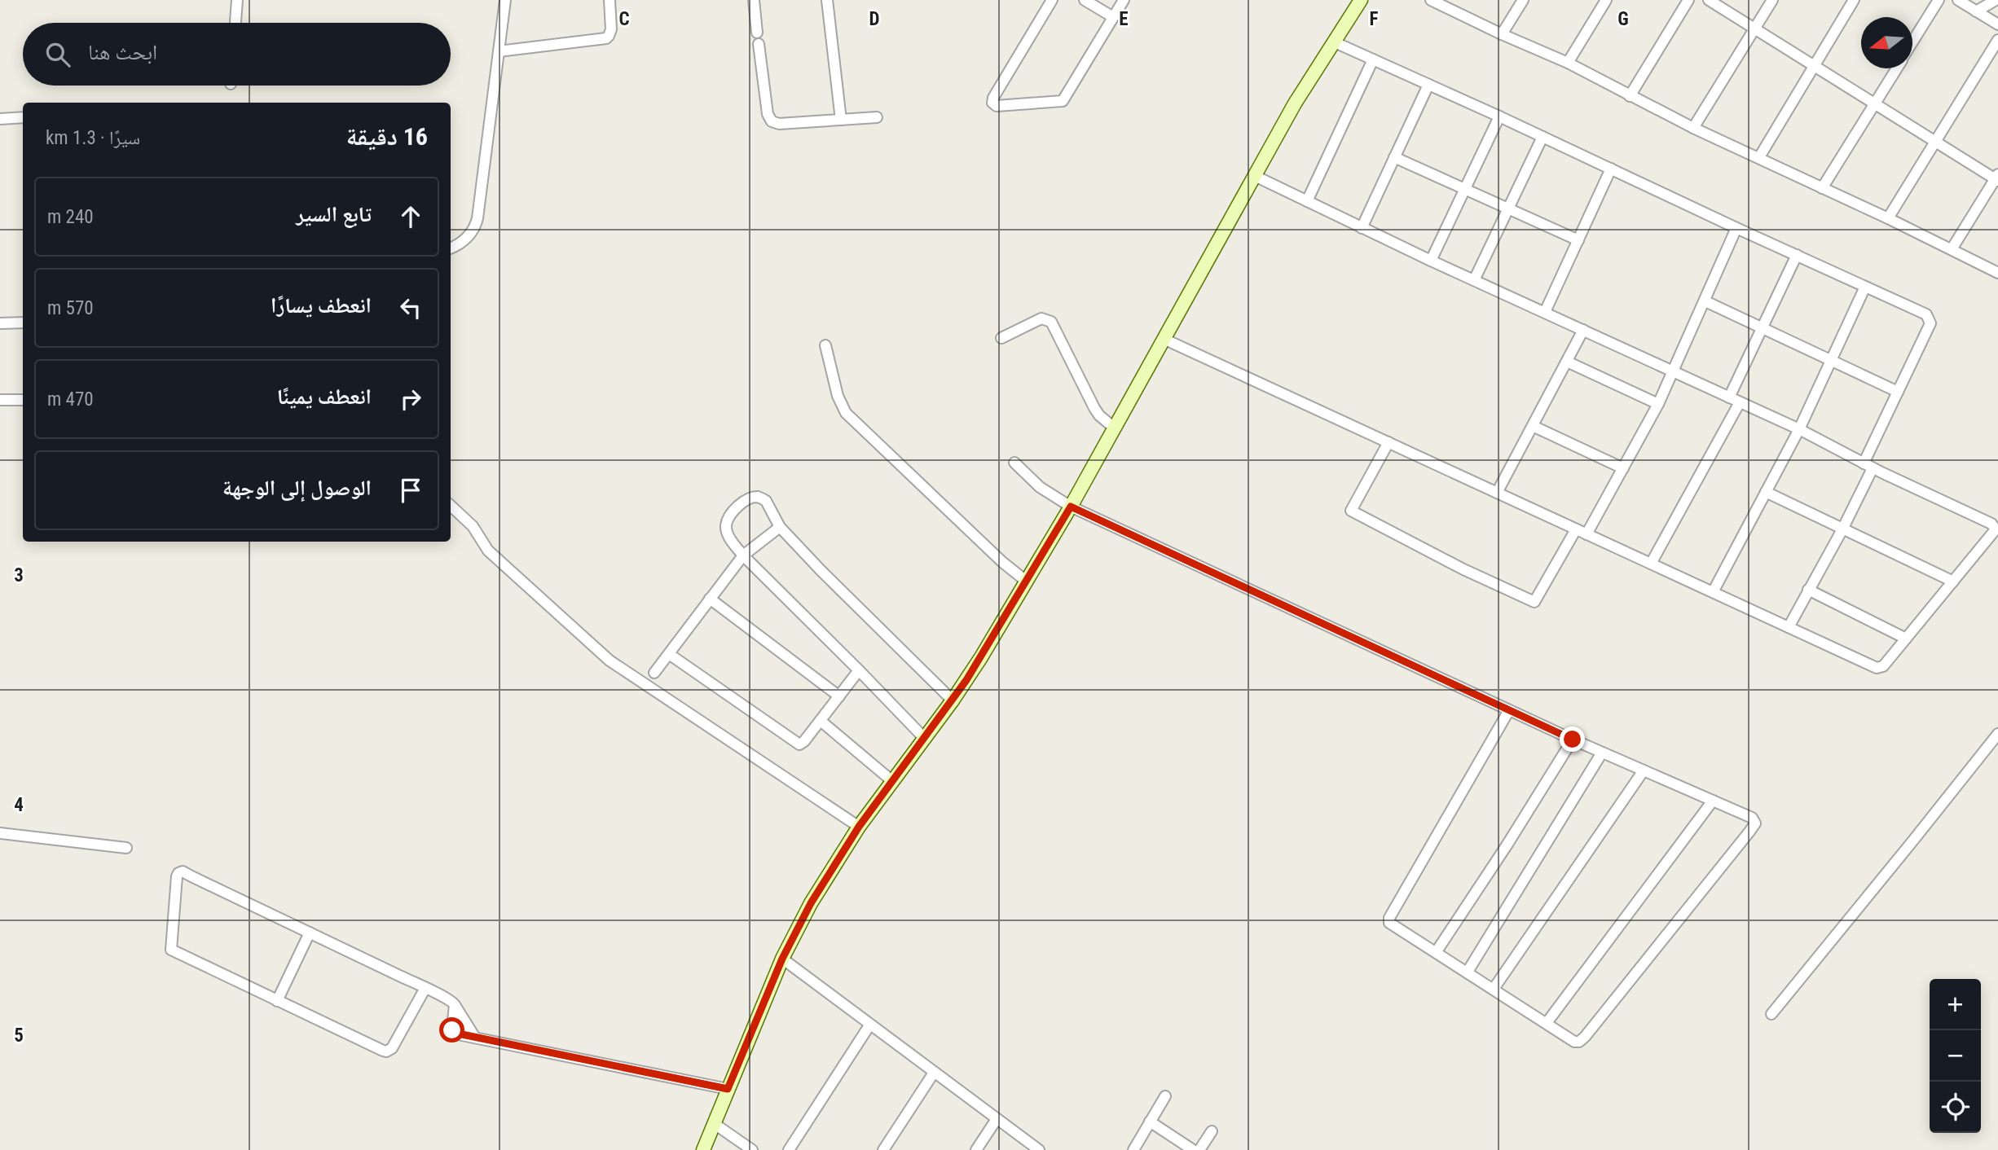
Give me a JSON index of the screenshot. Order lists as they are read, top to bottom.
{
  "north": "left",
  "page": {
    "search": "ابحث هنا",
    "heading": ["16 دقيقة", "سيرًا · 1.3 km"],
    "list": [
      ["تابع السير", "240 m"],
      ["انعطف يسارًا", "570 m"],
      ["انعطف يمينًا", "470 m"],
      "الوصول إلى الوجهة"
    ],
    "map_buttons": ["+", "−"]
  },
  "grid": {
    "columns": [
      "C",
      "D",
      "E",
      "F",
      "G"
    ],
    "rows": ["3", "4", "5"]
  }
}
